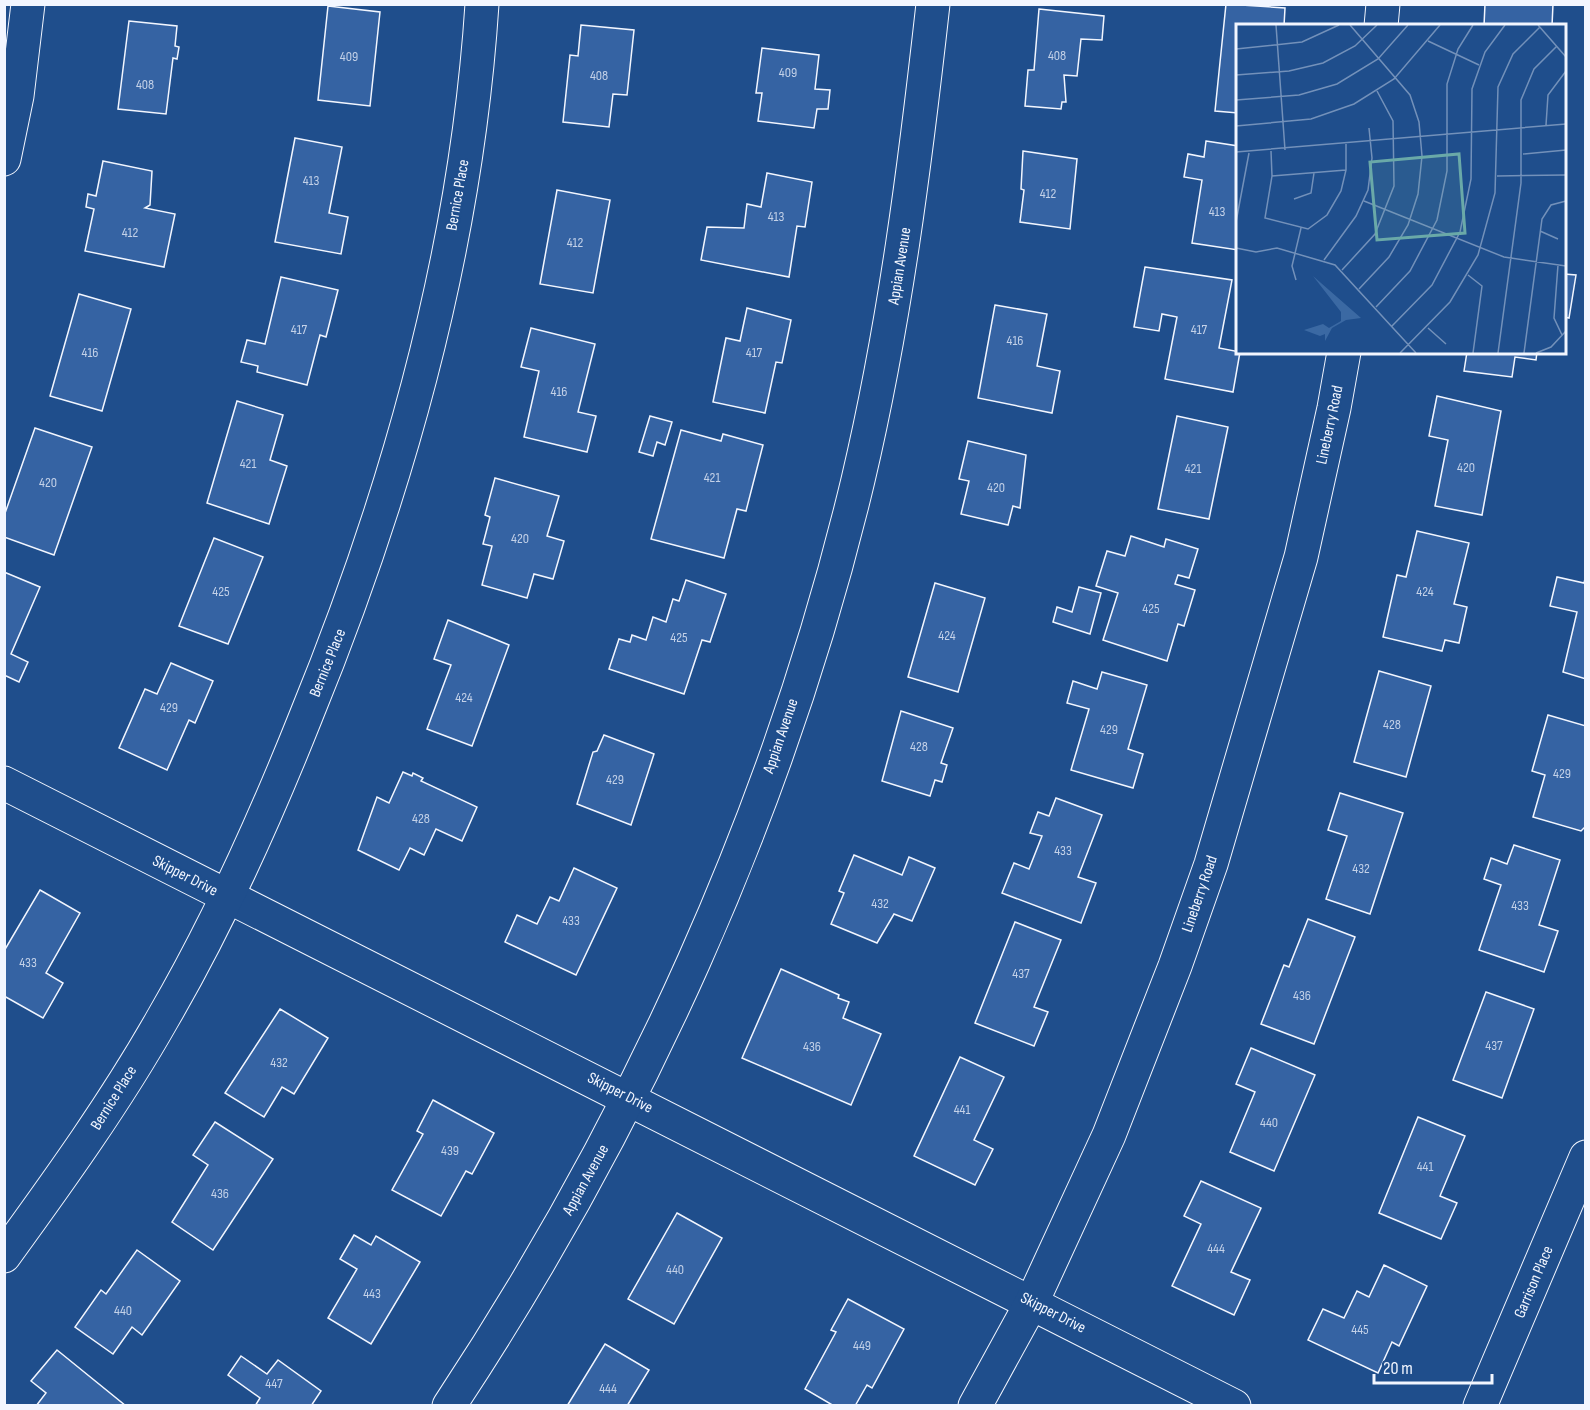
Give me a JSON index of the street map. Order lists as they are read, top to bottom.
{
  "streets": {
    "street": [
      "Bernice Place",
      "Appian Avenue",
      "Lineberry Road",
      "Skipper Drive",
      "Garrison Place"
    ]
  },
  "crossings": [
    ["Bernice Place", "Skipper Drive"],
    ["Appian Avenue", "Skipper Drive"],
    ["Lineberry Road", "Skipper Drive"]
  ],
  "house_numbers": [
    "408",
    "409",
    "409",
    "408",
    "408",
    "413",
    "412",
    "413",
    "413",
    "412",
    "412",
    "417",
    "417",
    "416",
    "416",
    "417",
    "416",
    "421",
    "420",
    "421",
    "421",
    "420",
    "420",
    "420",
    "425",
    "424",
    "425",
    "424",
    "425",
    "424",
    "429",
    "428",
    "429",
    "428",
    "429",
    "429",
    "428",
    "433",
    "432",
    "432",
    "433",
    "433",
    "433",
    "437",
    "436",
    "437",
    "436",
    "432",
    "441",
    "440",
    "439",
    "441",
    "436",
    "444",
    "440",
    "443",
    "440",
    "445",
    "449",
    "447",
    "444"
  ],
  "scale_bar": "20 m"
}
